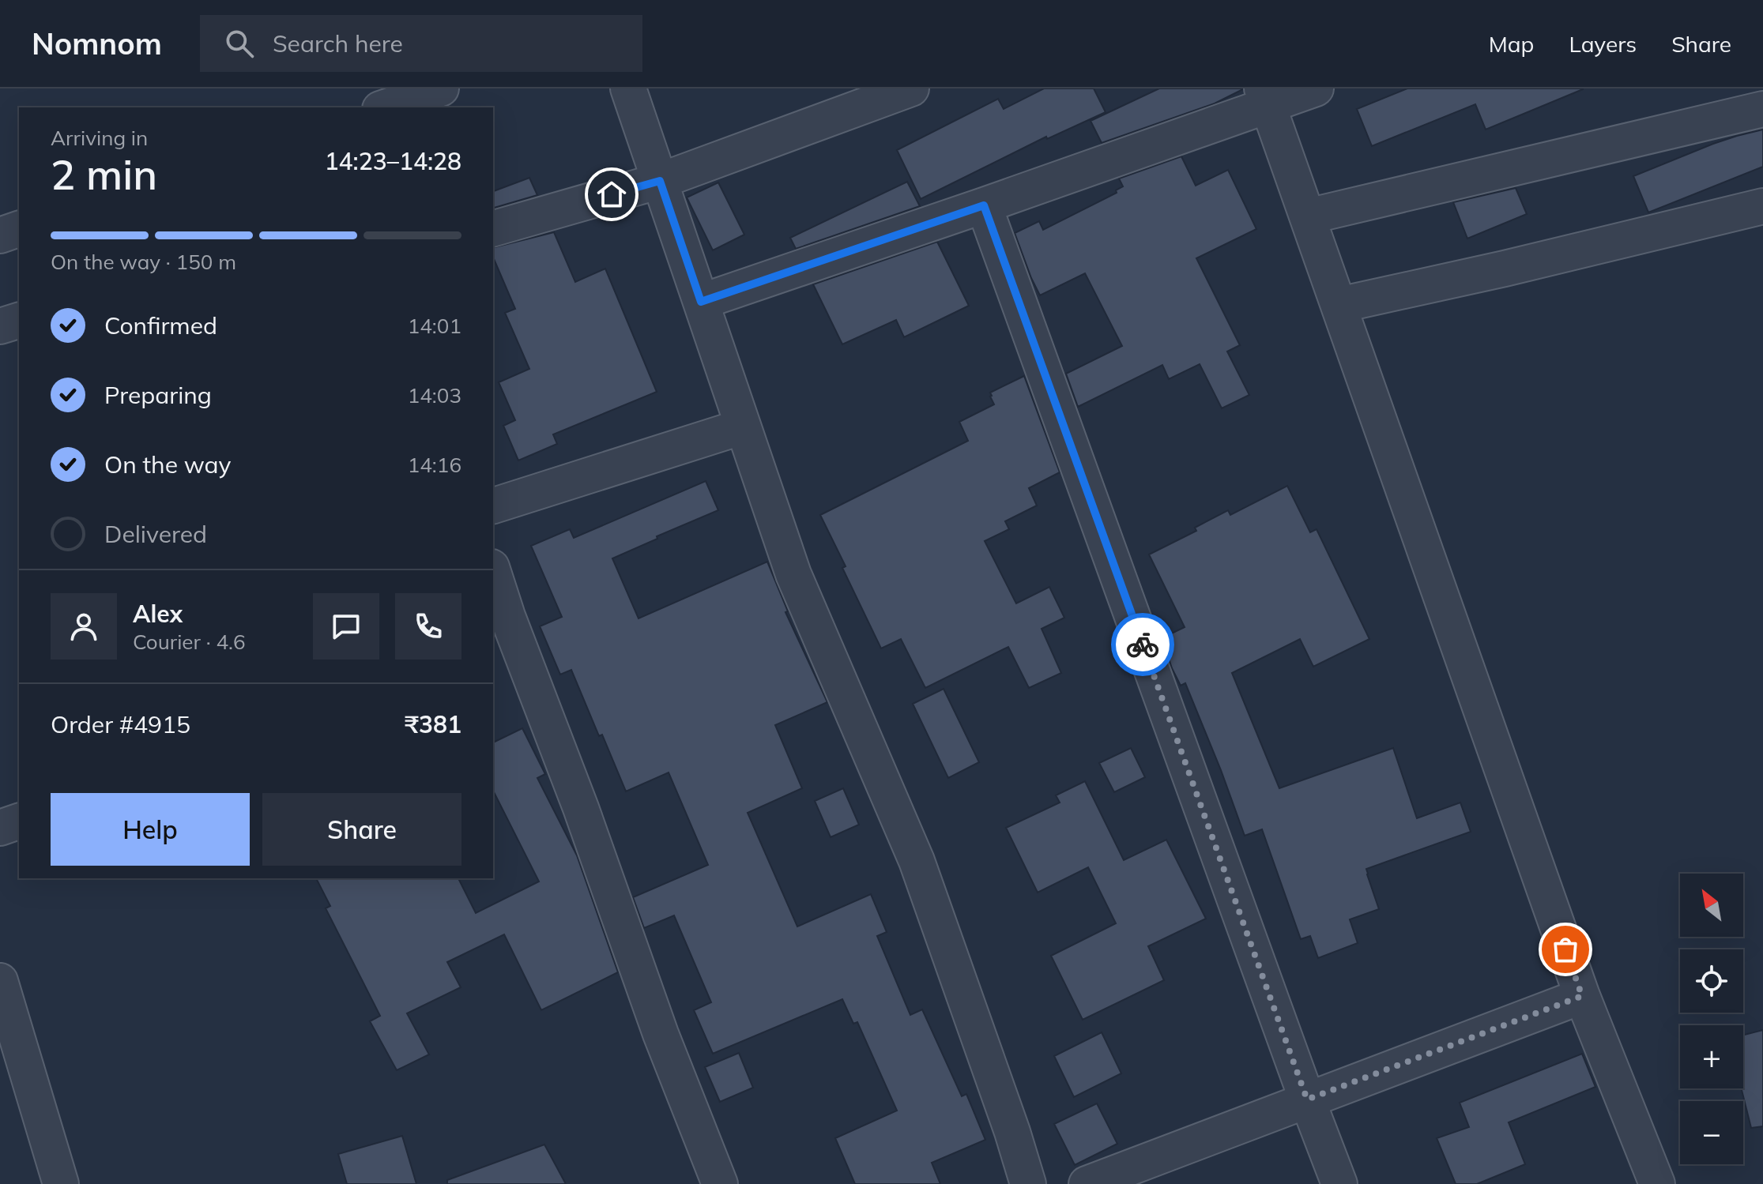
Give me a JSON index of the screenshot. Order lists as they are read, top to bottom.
{
  "north": "top left",
  "page": {
    "header": "Nomnom",
    "search": "Search here",
    "nav": ["Map", "Layers", "Share"],
    "heading": ["2 min", "Arriving in", "14:23–14:28"],
    "panel": [
      "Alex",
      "Courier · 4.6",
      "Order #4915",
      "₹381"
    ],
    "bar": "On the way · 150 m",
    "list": [
      ["Confirmed", "14:01"],
      ["Preparing", "14:03"],
      ["On the way", "14:16"],
      "Delivered"
    ],
    "buttons": ["Help", "Share"],
    "map_buttons": ["+", "−"]
  }
}
